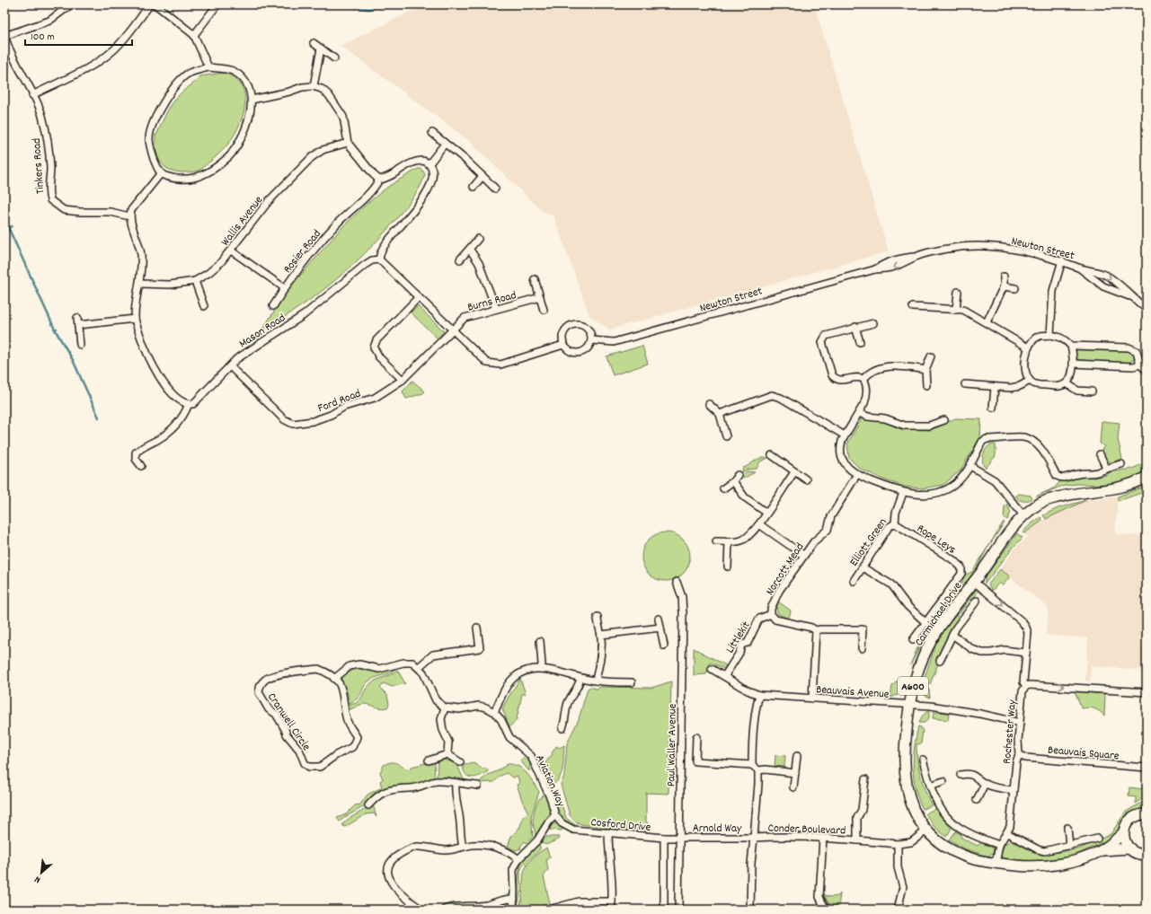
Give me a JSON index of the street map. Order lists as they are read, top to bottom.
{
  "streets": {
    "main road": ["Carmichael Drive", "A600"],
    "street": [
      "Tinkers Road",
      "Wallis Avenue",
      "Newton Street",
      "Rosier Road",
      "Burns Road",
      "Mason Road",
      "Ford Road",
      "Rope Leys",
      "Elliott Green",
      "Norcott Mead",
      "Littlekit",
      "Beauvais Avenue",
      "Cranwell Circle",
      "Rochester Way",
      "Paul Waller Avenue",
      "Beauvais Square",
      "Aviation Way",
      "Cosford Drive",
      "Arnold Way",
      "Conder Boulevard"
    ]
  },
  "crossings": [
    ["Wallis Avenue", "Rosier Road"],
    ["Burns Road", "Ford Road"],
    ["Mason Road", "Ford Road"],
    ["Rope Leys", "Elliott Green"],
    ["Rope Leys", "Carmichael Drive"],
    ["Norcott Mead", "Littlekit"],
    ["Carmichael Drive", "Beauvais Avenue"],
    ["Carmichael Drive", "Rochester Way"],
    ["Carmichael Drive", "Conder Boulevard"],
    ["Littlekit", "Beauvais Avenue"],
    ["Beauvais Avenue", "Rochester Way"],
    ["Rochester Way", "Beauvais Square"],
    ["Paul Waller Avenue", "Cosford Drive"],
    ["Paul Waller Avenue", "Arnold Way"],
    ["Aviation Way", "Cosford Drive"],
    ["Cosford Drive", "Arnold Way"],
    ["Arnold Way", "Conder Boulevard"]
  ],
  "scale_bar": "100 m",
  "north": "bottom left"
}
